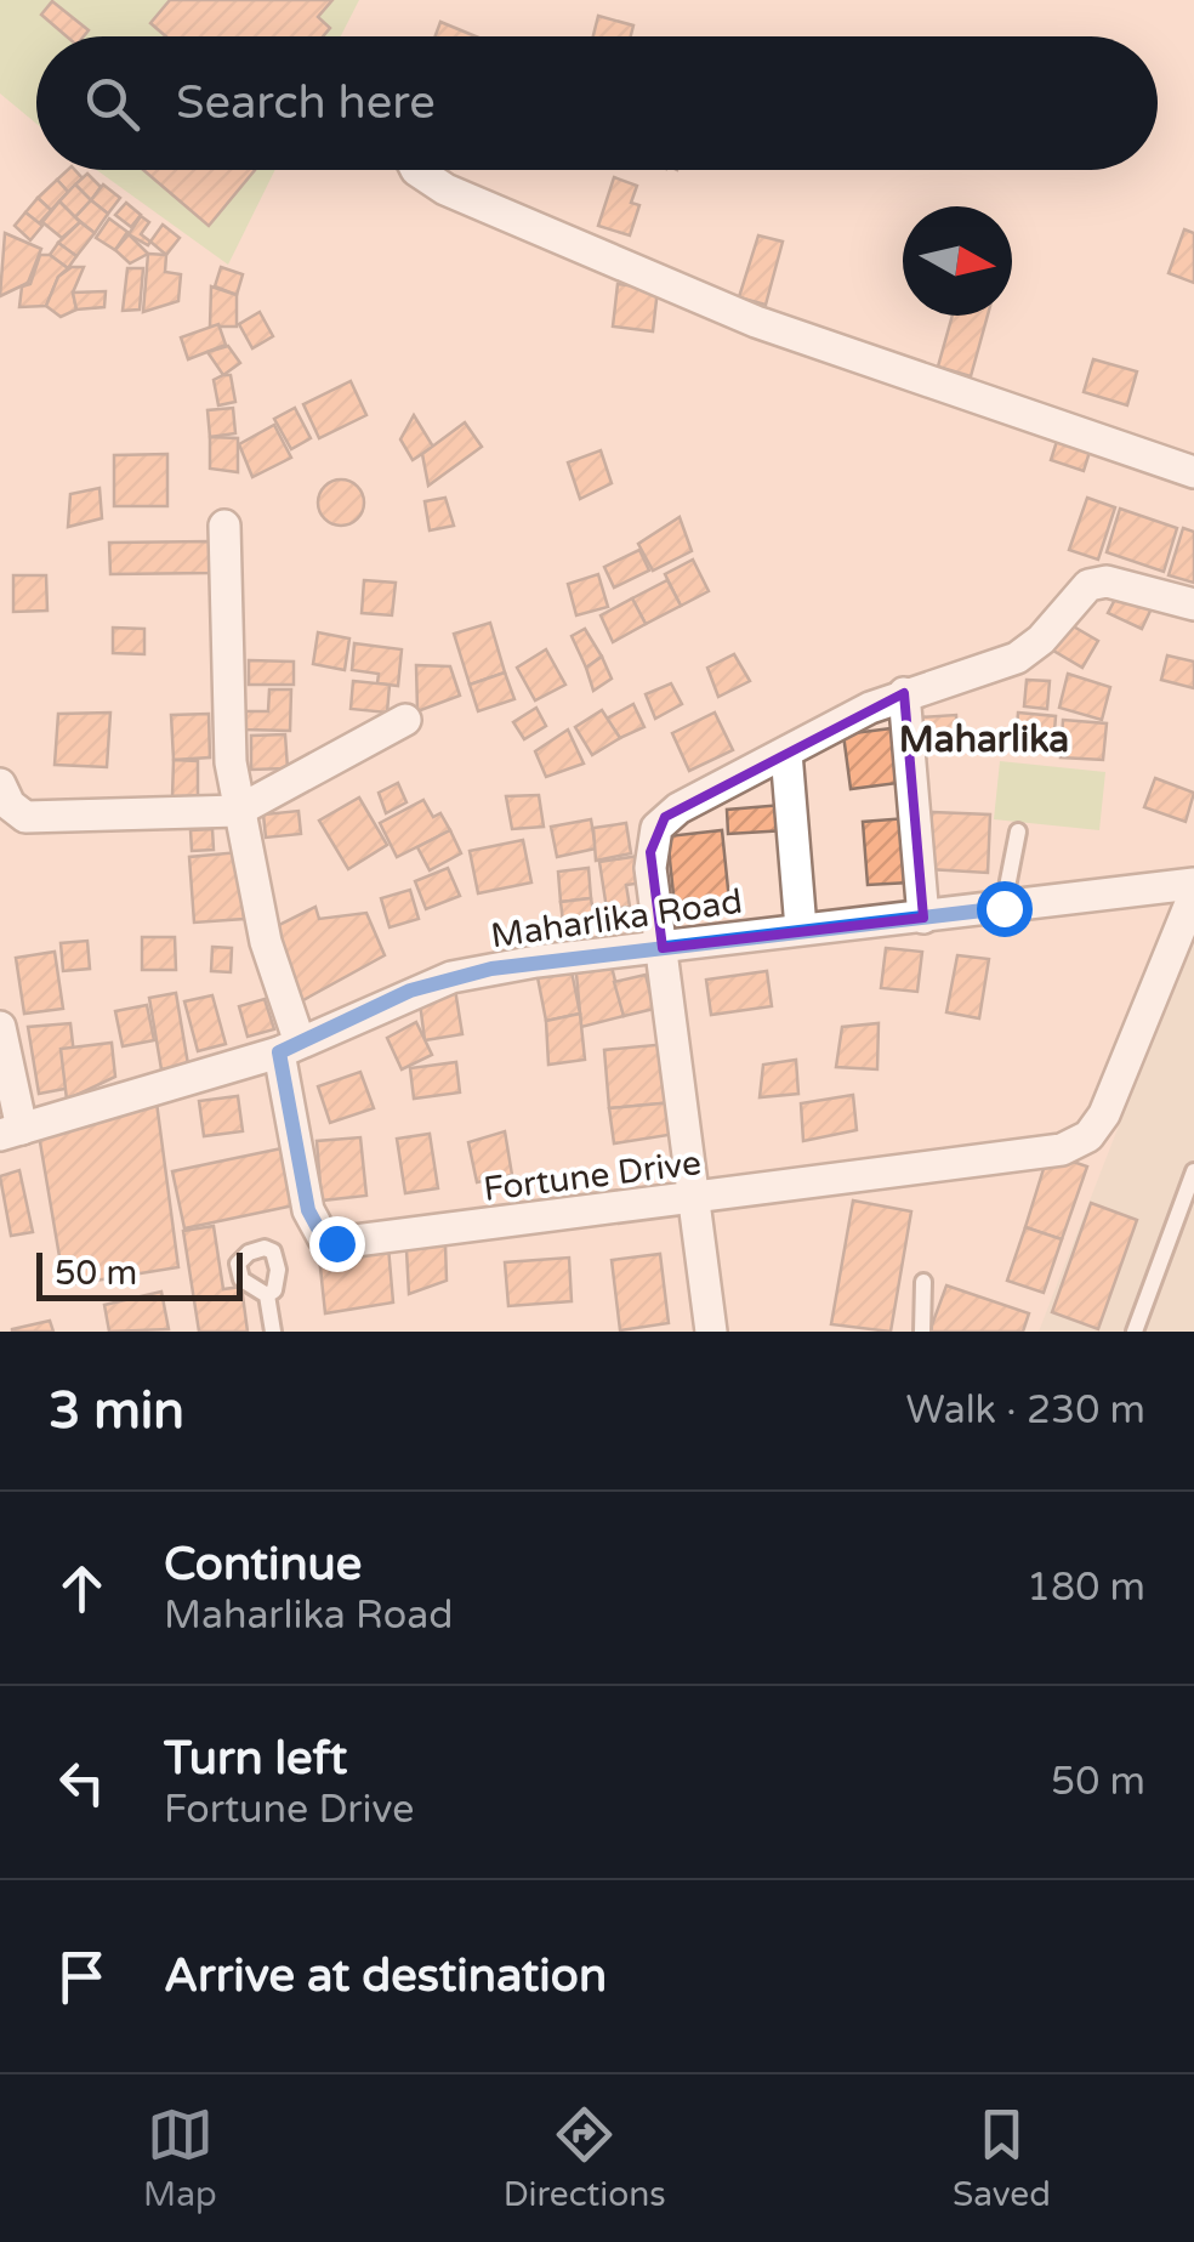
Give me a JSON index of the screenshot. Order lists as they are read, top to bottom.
{
  "streets": {
    "street": ["Maharlika Road", "Fortune Drive"]
  },
  "crossings": [
    ["Maharlika Road", "Fortune Drive"]
  ],
  "districts": ["Maharlika"],
  "scale_bar": "50 m",
  "north": "right",
  "page": {
    "search": "Search here",
    "scale": "50 m",
    "heading": ["3 min", "Walk · 230 m"],
    "list": [
      ["Continue", "Maharlika Road", "180 m"],
      ["Turn left", "Fortune Drive", "50 m"],
      "Arrive at destination"
    ],
    "nav": ["Map", "Directions", "Saved"]
  }
}
